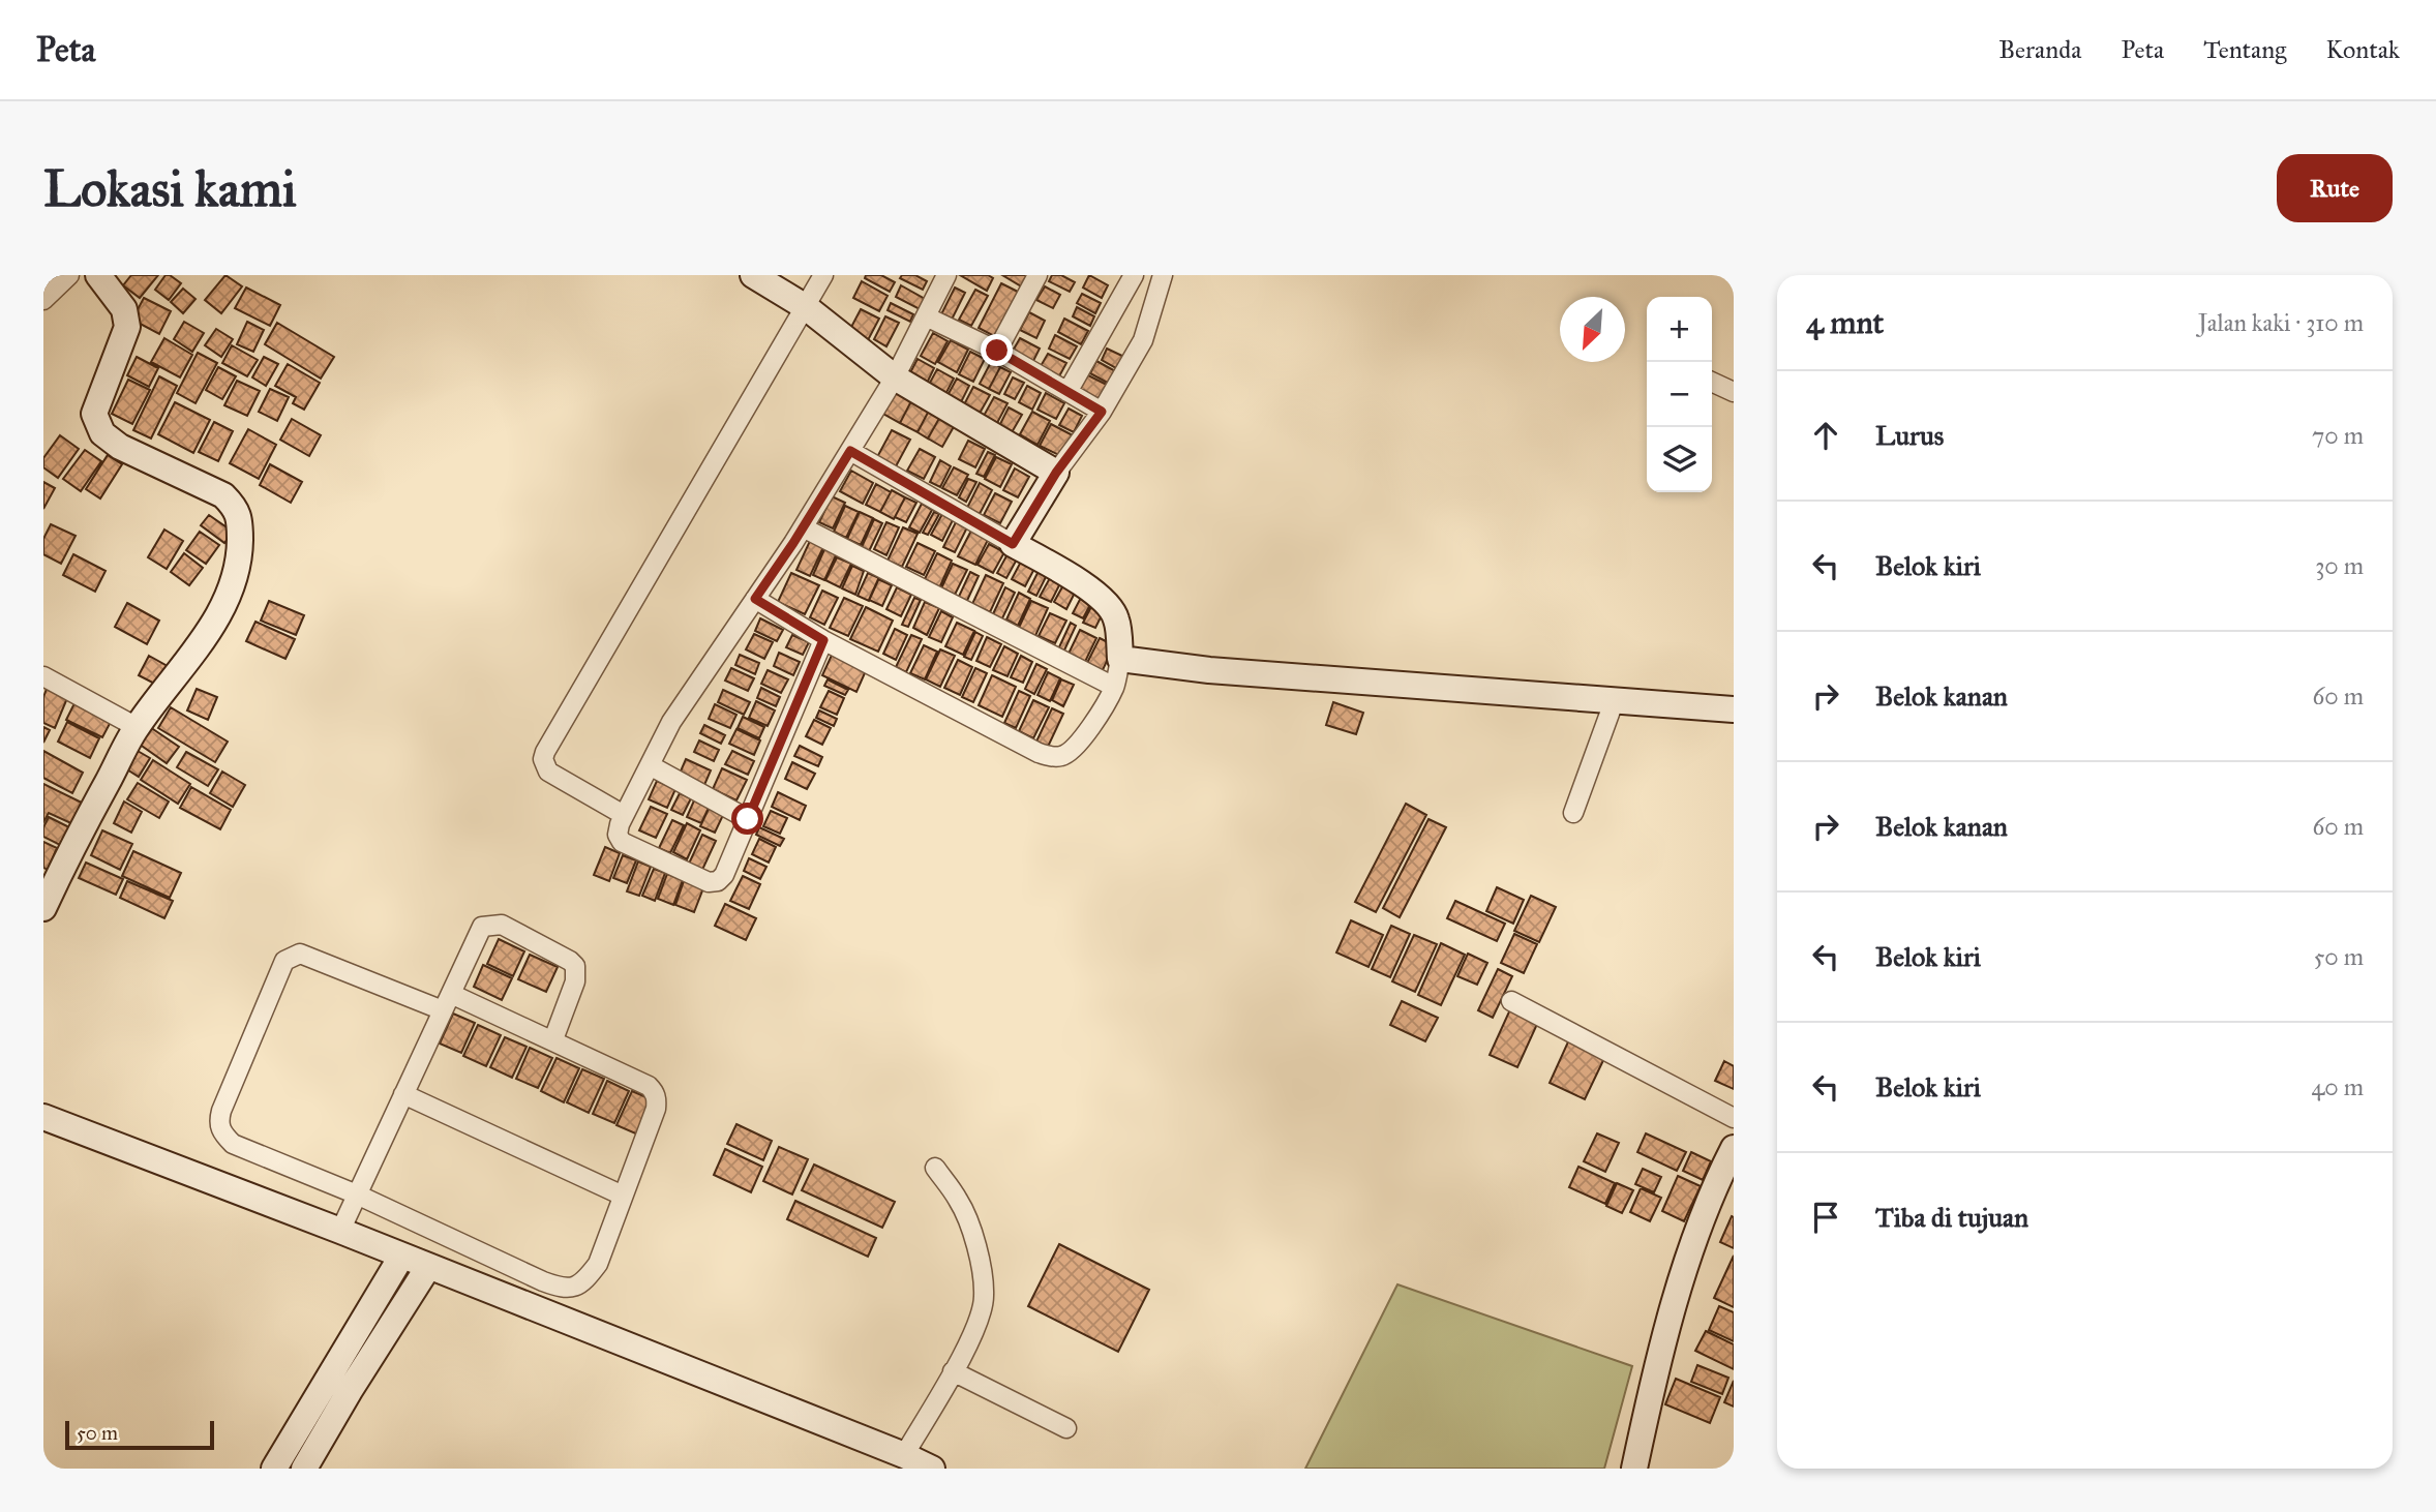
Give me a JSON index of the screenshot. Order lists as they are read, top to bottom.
{
  "scale_bar": "50 m",
  "north": "bottom left",
  "page": {
    "header": "Peta",
    "nav": [
      "Beranda",
      "Peta",
      "Tentang",
      "Kontak"
    ],
    "buttons": "Rute",
    "title": "Lokasi kami",
    "heading": ["4 mnt", "Jalan kaki · 310 m"],
    "map_buttons": ["+", "−"],
    "list": [
      ["Lurus", "70 m"],
      ["Belok kiri", "30 m"],
      ["Belok kanan", "60 m"],
      ["Belok kanan", "60 m"],
      ["Belok kiri", "50 m"],
      ["Belok kiri", "40 m"],
      "Tiba di tujuan"
    ],
    "scale": "50 m"
  }
}
